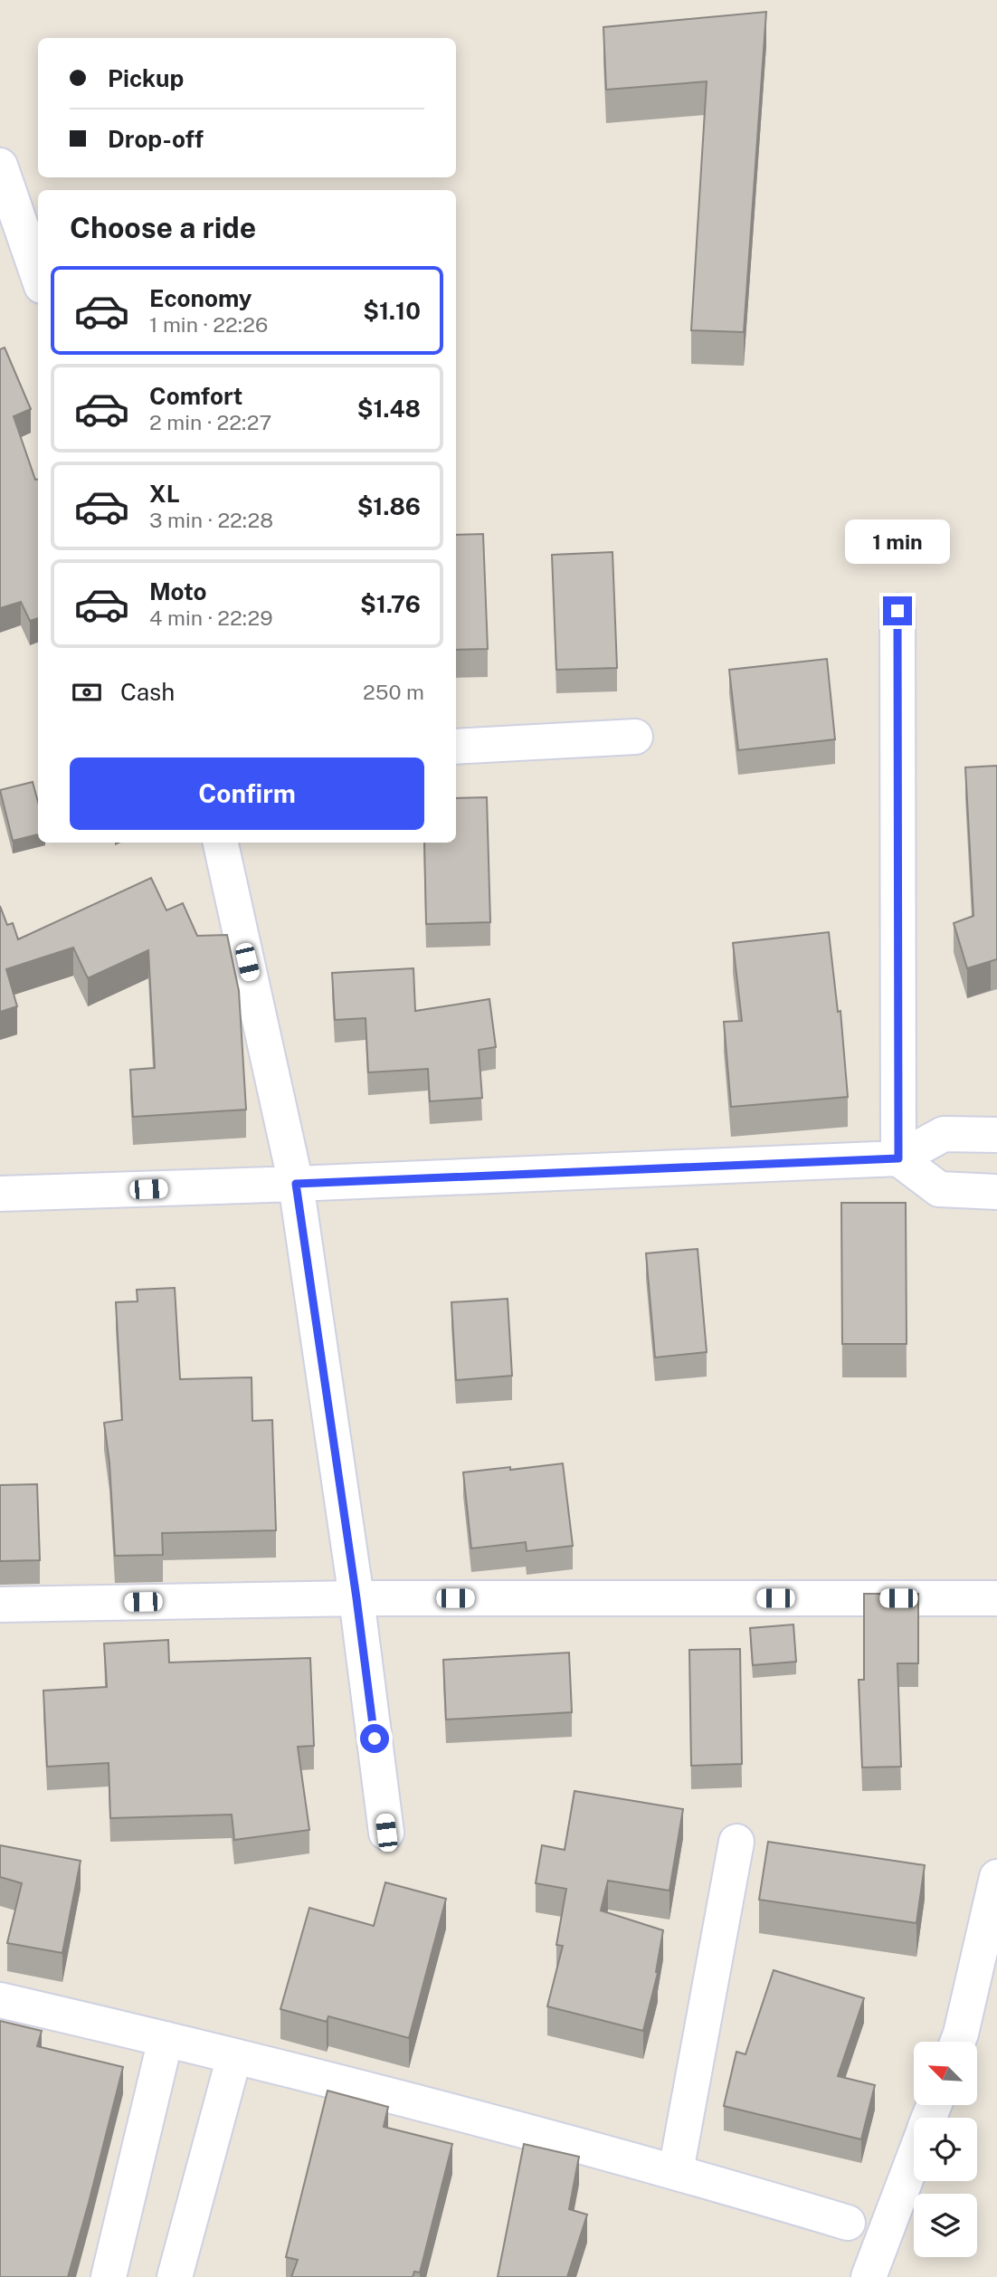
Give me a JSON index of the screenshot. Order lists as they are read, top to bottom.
{
  "north": "top left",
  "page": {
    "banner": ["Pickup", "Drop-off"],
    "heading": "Choose a ride",
    "list": [
      {
        "name": "Economy",
        "note": "1 min · 22:26",
        "value": "$1.10"
      },
      {
        "name": "Comfort",
        "note": "2 min · 22:27",
        "value": "$1.48"
      },
      {
        "name": "XL",
        "note": "3 min · 22:28",
        "value": "$1.86"
      },
      {
        "name": "Moto",
        "note": "4 min · 22:29",
        "value": "$1.76"
      }
    ],
    "bubble": "1 min",
    "pay": ["Cash", "250 m"],
    "buttons": "Confirm"
  }
}
